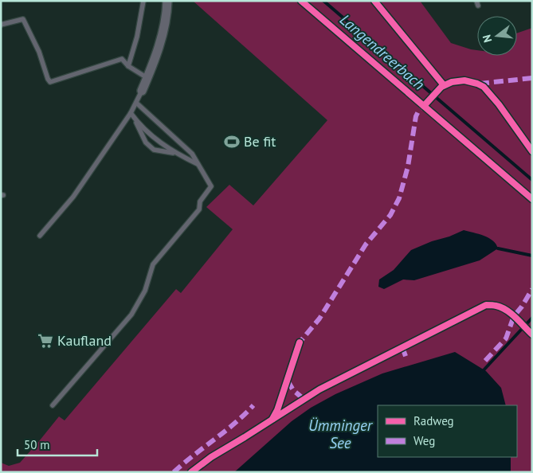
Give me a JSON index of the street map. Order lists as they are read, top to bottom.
{
  "water": ["Langendreerbach", "Ümminger See"],
  "places": {
    "sports": ["Be fit"],
    "supermarket": ["Kaufland"]
  },
  "legend": ["Radweg", "Weg"],
  "scale_bar": "50 m",
  "north": "left"
}
